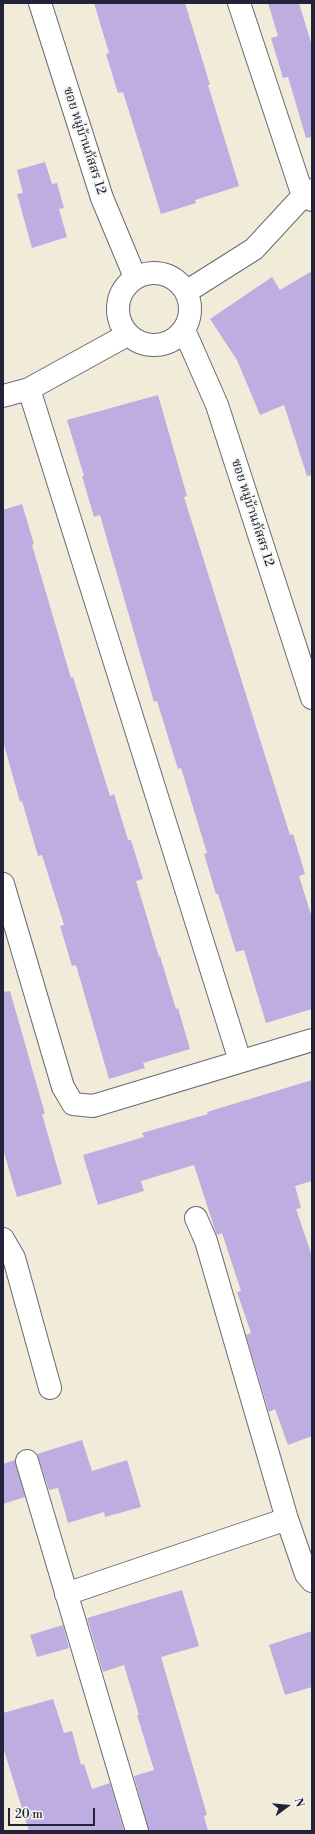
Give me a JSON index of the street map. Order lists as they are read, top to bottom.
{
  "streets": {
    "street": ["ซอย หมู่บ้านภัสสร 12"]
  },
  "scale_bar": "20 m",
  "north": "right"
}
